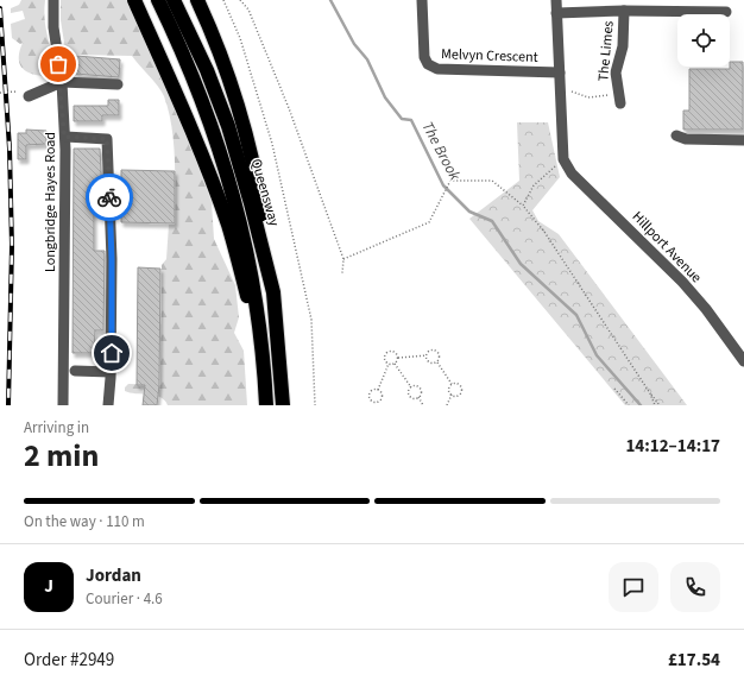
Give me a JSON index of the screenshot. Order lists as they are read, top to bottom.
{
  "streets": {
    "highway": ["Queensway"],
    "street": [
      "The Limes",
      "Melvyn Crescent",
      "Longbridge Hayes Road",
      "Hillport Avenue"
    ]
  },
  "water": ["The Brook"],
  "page": {
    "heading": ["2 min", "Arriving in", "14:12–14:17"],
    "panel": [
      "Jordan",
      "Courier · 4.6",
      "Order #2949",
      "£17.54"
    ],
    "bar": "On the way · 110 m",
    "round": "J"
  }
}
